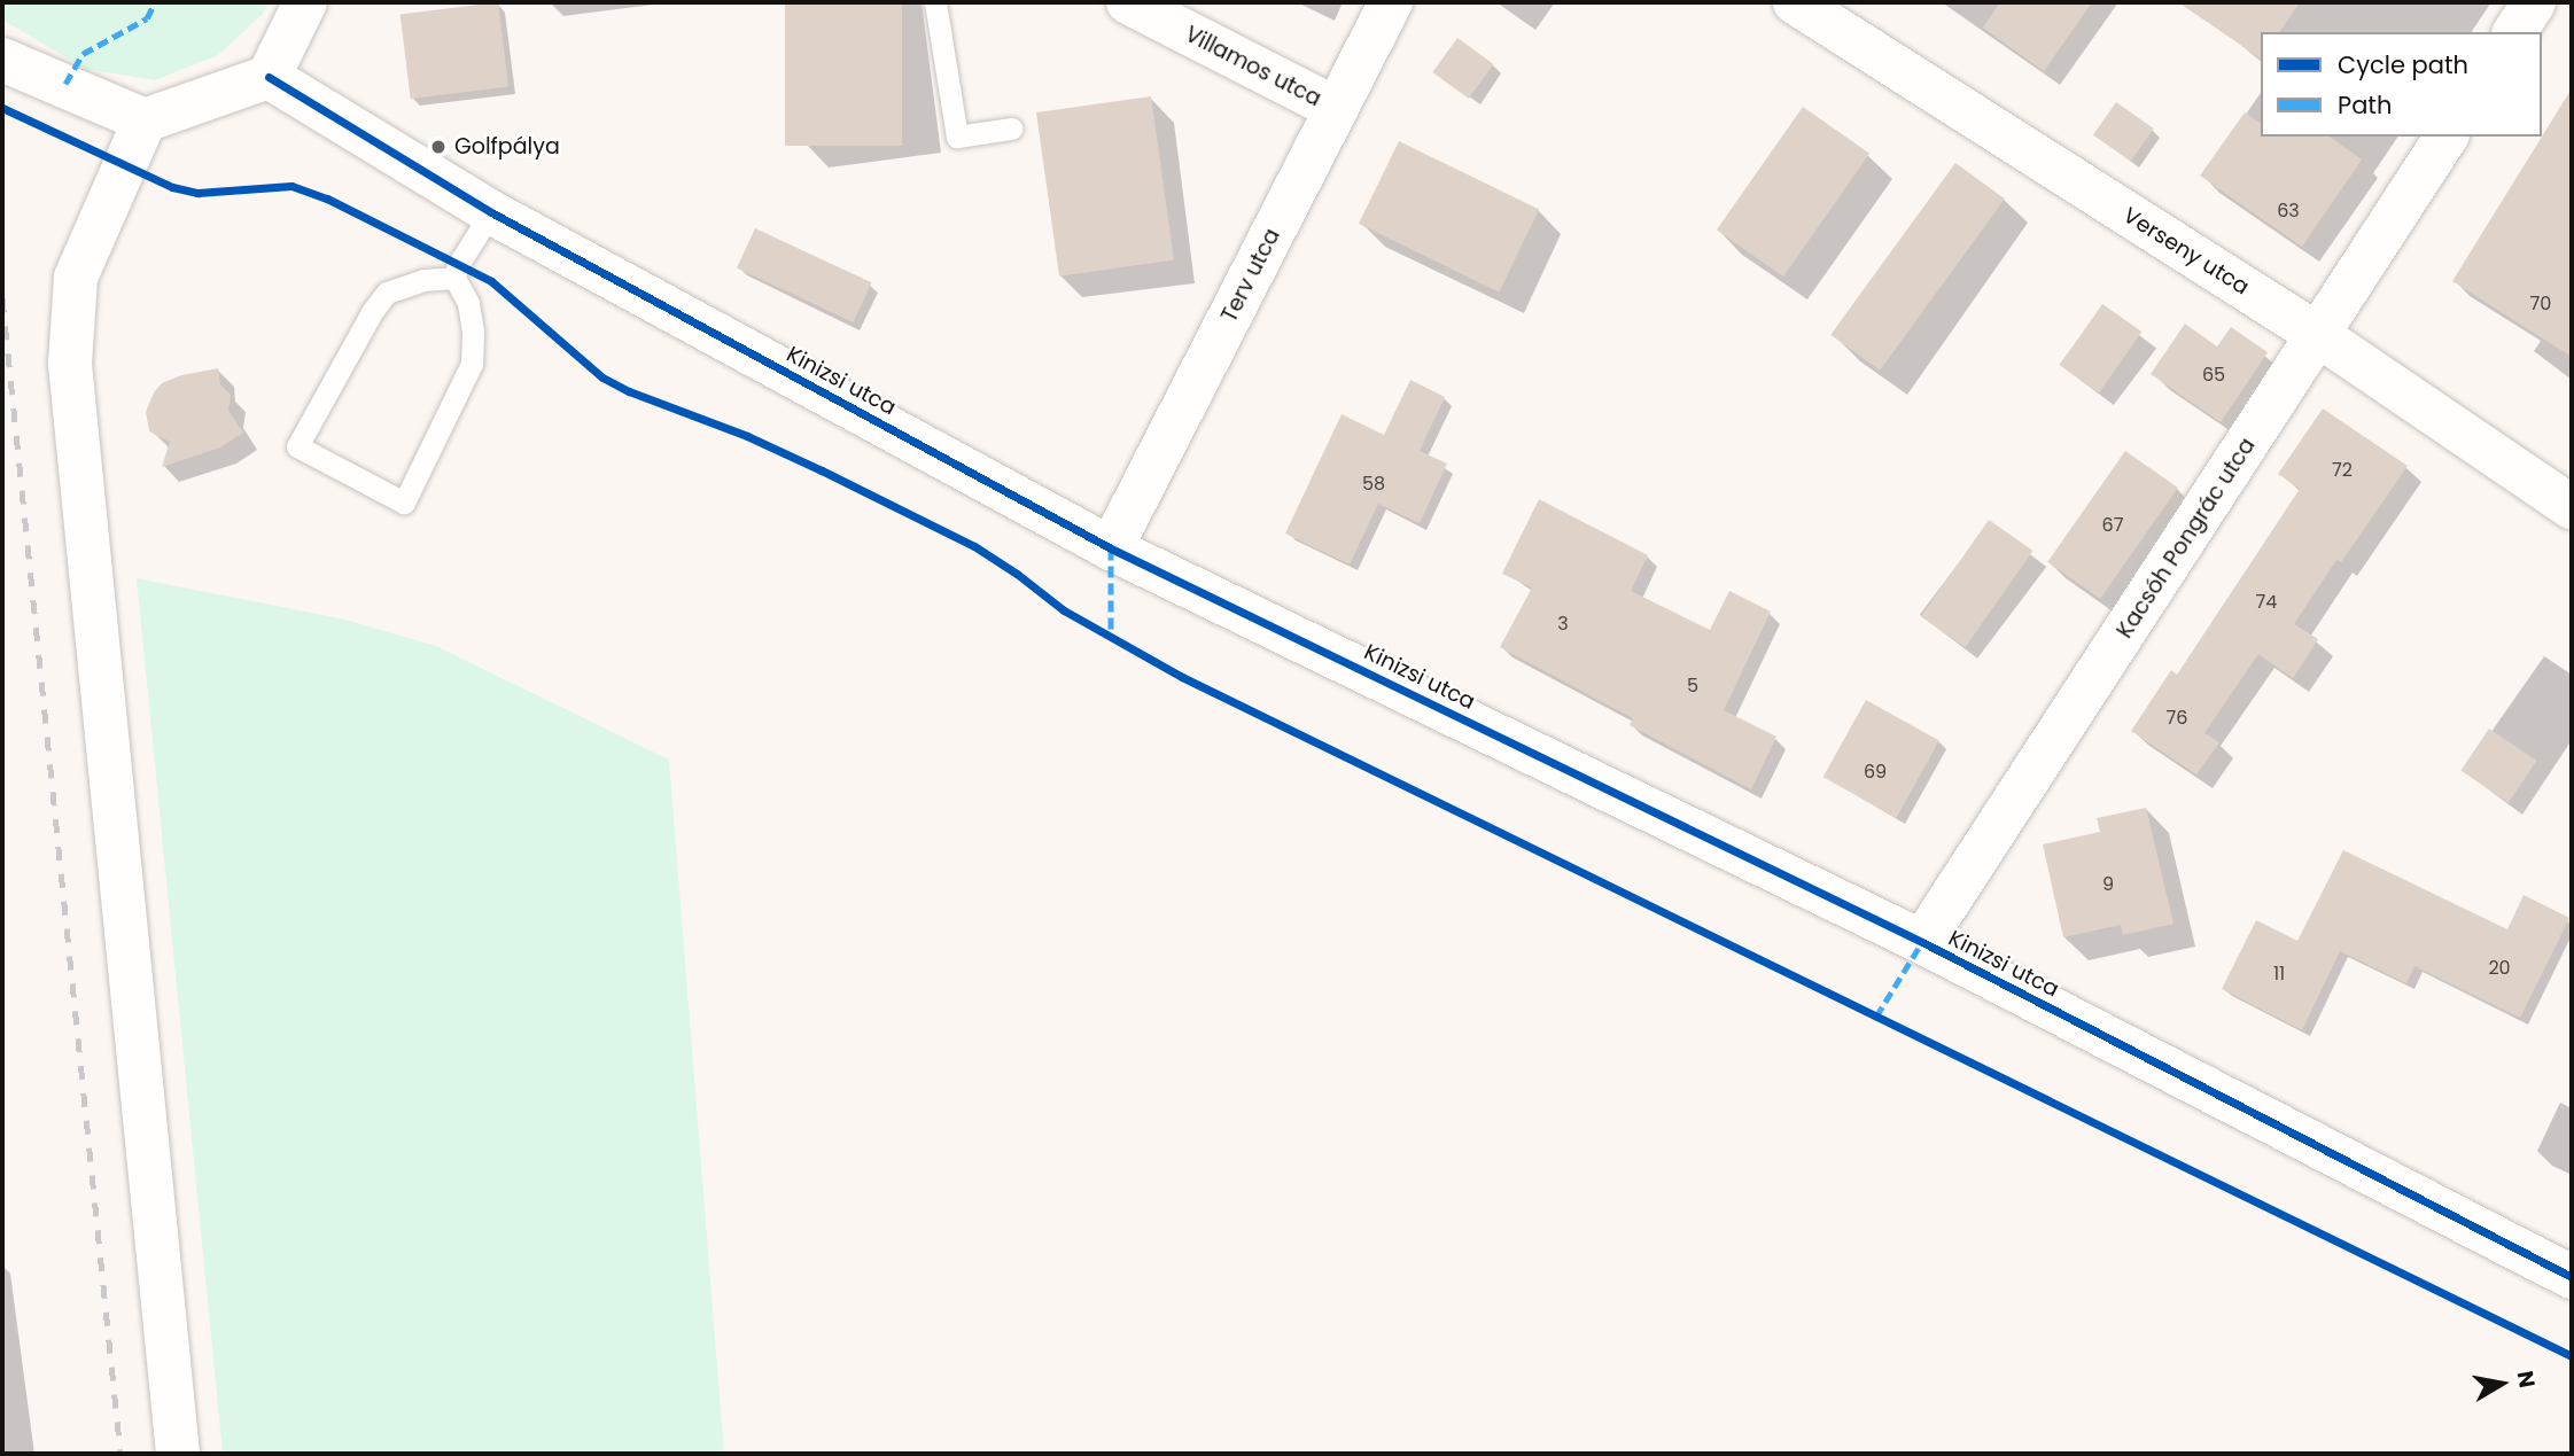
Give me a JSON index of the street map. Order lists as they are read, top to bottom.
{
  "streets": {
    "street": [
      "Villamos utca",
      "Verseny utca",
      "Terv utca",
      "Kinizsi utca",
      "Kacsóh Pongrác utca"
    ]
  },
  "crossings": [
    ["Villamos utca", "Terv utca"],
    ["Verseny utca", "Kacsóh Pongrác utca"],
    ["Terv utca", "Kinizsi utca"],
    ["Kinizsi utca", "Kacsóh Pongrác utca"]
  ],
  "places": ["Golfpálya"],
  "house_numbers": [
    "63",
    "70",
    "65",
    "72",
    "58",
    "67",
    "74",
    "3",
    "5",
    "76",
    "69",
    "9",
    "20",
    "11"
  ],
  "legend": ["Cycle path", "Path"],
  "north": "right"
}
